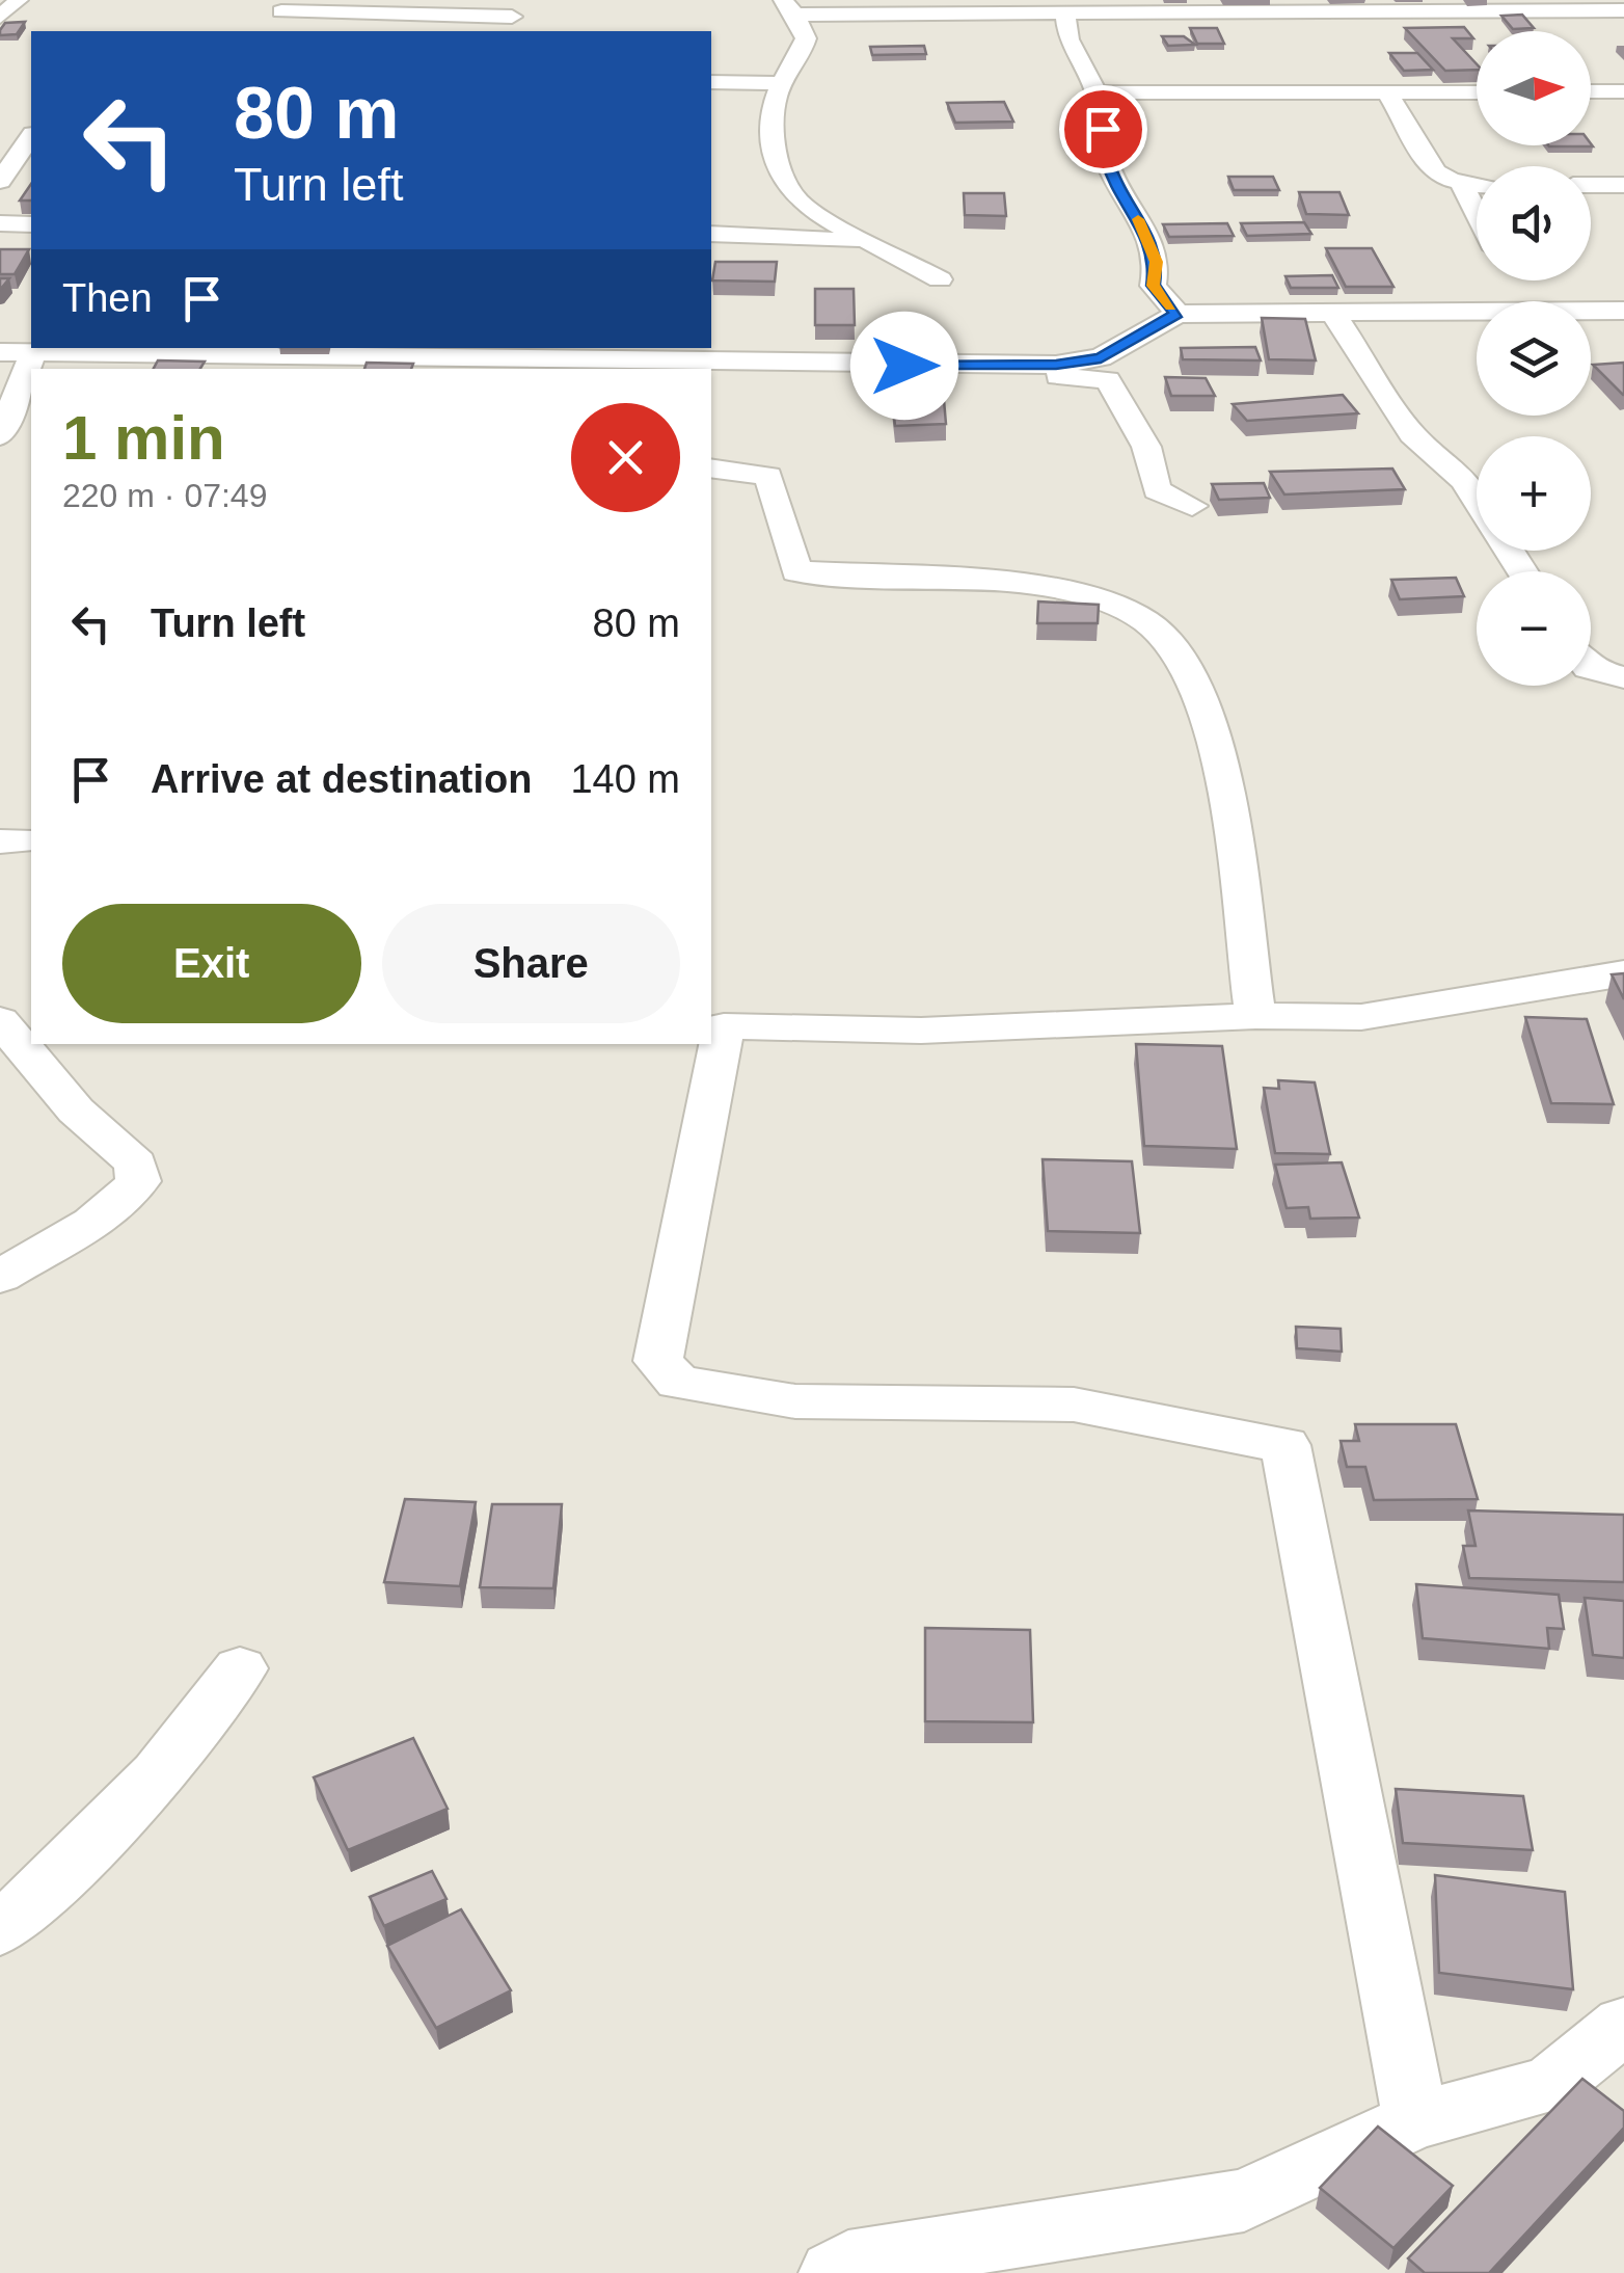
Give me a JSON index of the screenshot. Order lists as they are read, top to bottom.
{
  "north": "right",
  "page": {
    "map_buttons": ["+", "−"],
    "turn": ["80 m", "Turn left"],
    "then": "Then",
    "heading": ["1 min", "220 m · 07:49"],
    "list": [
      {
        "name": "Turn left",
        "value": "80 m"
      },
      {
        "name": "Arrive at destination",
        "value": "140 m"
      }
    ],
    "buttons": ["Exit", "Share"]
  }
}
